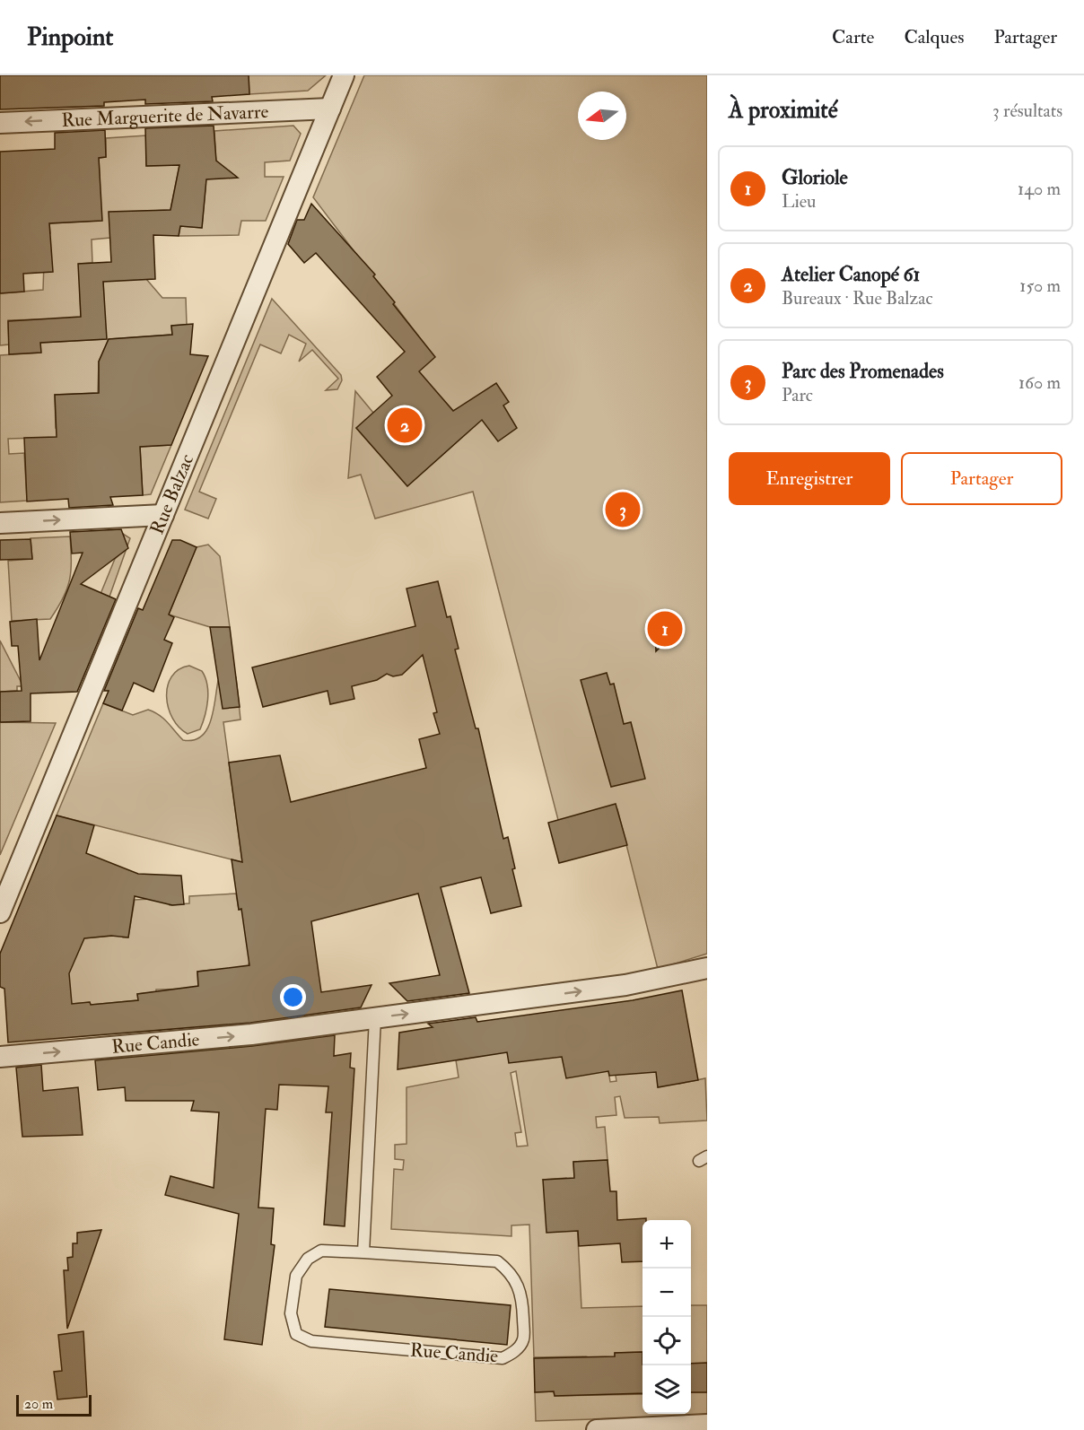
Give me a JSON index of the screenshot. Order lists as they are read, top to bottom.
{
  "streets": {
    "street": ["Rue Marguerite de Navarre", "Rue Balzac", "Rue Candie"]
  },
  "crossings": [
    ["Rue Marguerite de Navarre", "Rue Balzac"]
  ],
  "one_way": ["Rue Marguerite de Navarre", "Rue Candie"],
  "scale_bar": "20 m",
  "north": "left",
  "page": {
    "header": "Pinpoint",
    "nav": ["Carte", "Calques", "Partager"],
    "heading": ["À proximité", "3 résultats"],
    "list": [
      {
        "mark": "1",
        "name": "Gloriole",
        "note": "Lieu",
        "value": "140 m"
      },
      {
        "mark": "2",
        "name": "Atelier Canopé 61",
        "note": "Bureaux · Rue Balzac",
        "value": "150 m"
      },
      {
        "mark": "3",
        "name": "Parc des Promenades",
        "note": "Parc",
        "value": "160 m"
      }
    ],
    "pins": ["2", "3", "1"],
    "buttons": ["Enregistrer", "Partager"],
    "map_buttons": ["+", "−"],
    "scale": "20 m"
  }
}
